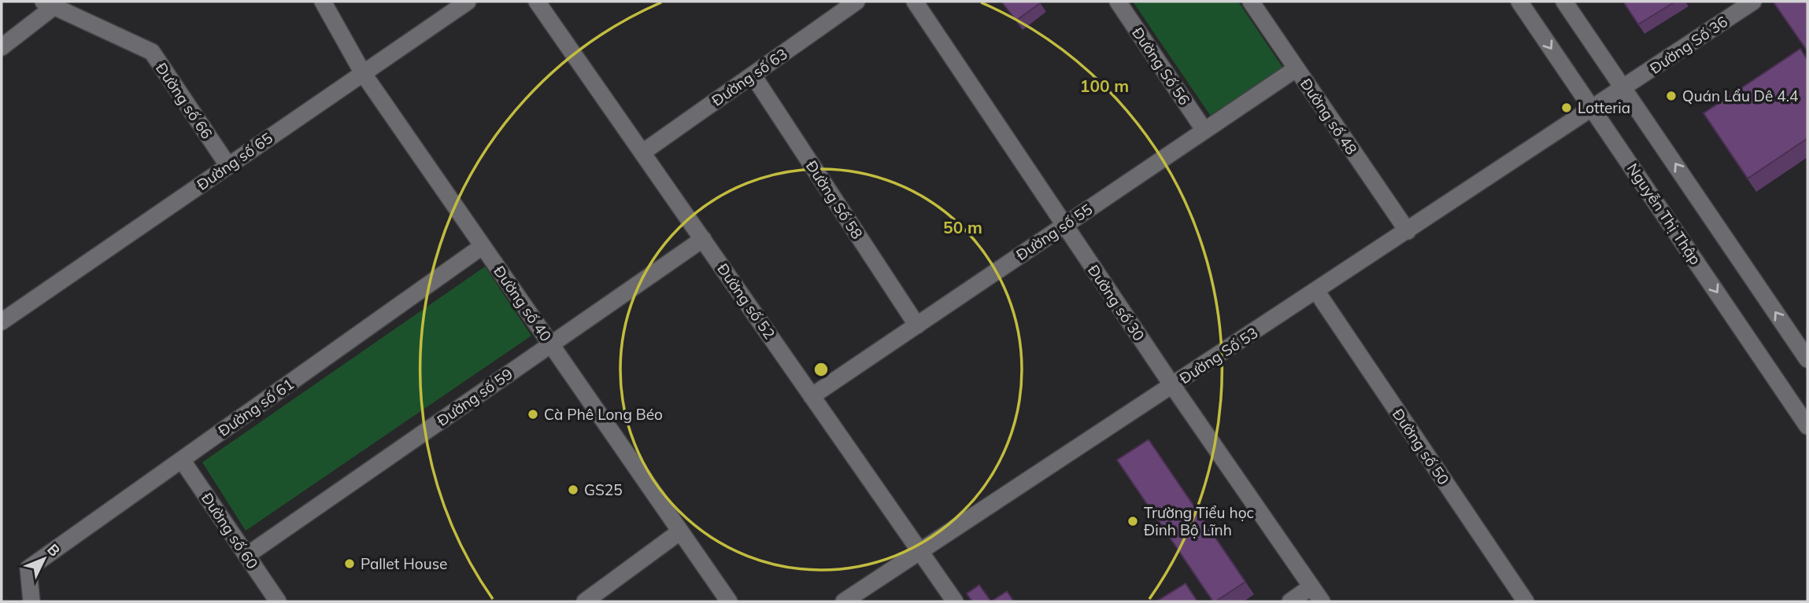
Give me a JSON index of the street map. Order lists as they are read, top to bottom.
{
  "streets": {
    "street": [
      "Đường Số 36",
      "Đường Số 56",
      "Đường số 63",
      "Đường số 66",
      "Đường số 48",
      "Đường số 65",
      "Đường Số 58",
      "Nguyễn Thị Thập",
      "Đường số 55",
      "Đường số 52",
      "Đường số 30",
      "Đường số 40",
      "Đường Số 53",
      "Đường số 59",
      "Đường số 61",
      "Đường số 50",
      "Đường số 60"
    ]
  },
  "crossings": [
    ["Đường Số 36", "Nguyễn Thị Thập"],
    ["Đường Số 36", "Đường Số 53"],
    ["Đường Số 56", "Đường số 55"],
    ["Đường số 63", "Đường Số 58"],
    ["Đường số 63", "Đường số 52"],
    ["Đường số 66", "Đường số 65"],
    ["Đường số 48", "Đường số 55"],
    ["Đường số 48", "Đường Số 53"],
    ["Đường số 65", "Đường số 40"],
    ["Đường Số 58", "Đường số 55"],
    ["Nguyễn Thị Thập", "Đường Số 53"],
    ["Đường số 55", "Đường số 52"],
    ["Đường số 55", "Đường số 30"],
    ["Đường số 52", "Đường Số 53"],
    ["Đường số 52", "Đường số 59"],
    ["Đường số 30", "Đường Số 53"],
    ["Đường số 40", "Đường số 59"],
    ["Đường số 40", "Đường số 61"],
    ["Đường Số 53", "Đường số 50"],
    ["Đường số 59", "Đường số 60"],
    ["Đường số 61", "Đường số 60"]
  ],
  "places": [
    "Quán Lẩu Dê 4.4",
    "Lotteria",
    "Cà Phê Long Béo",
    "GS25",
    "Trường Tiểu học Đinh Bộ Lĩnh",
    "Pallet House"
  ],
  "north": "top right",
  "rings": ["100 m", "50 m"]
}
